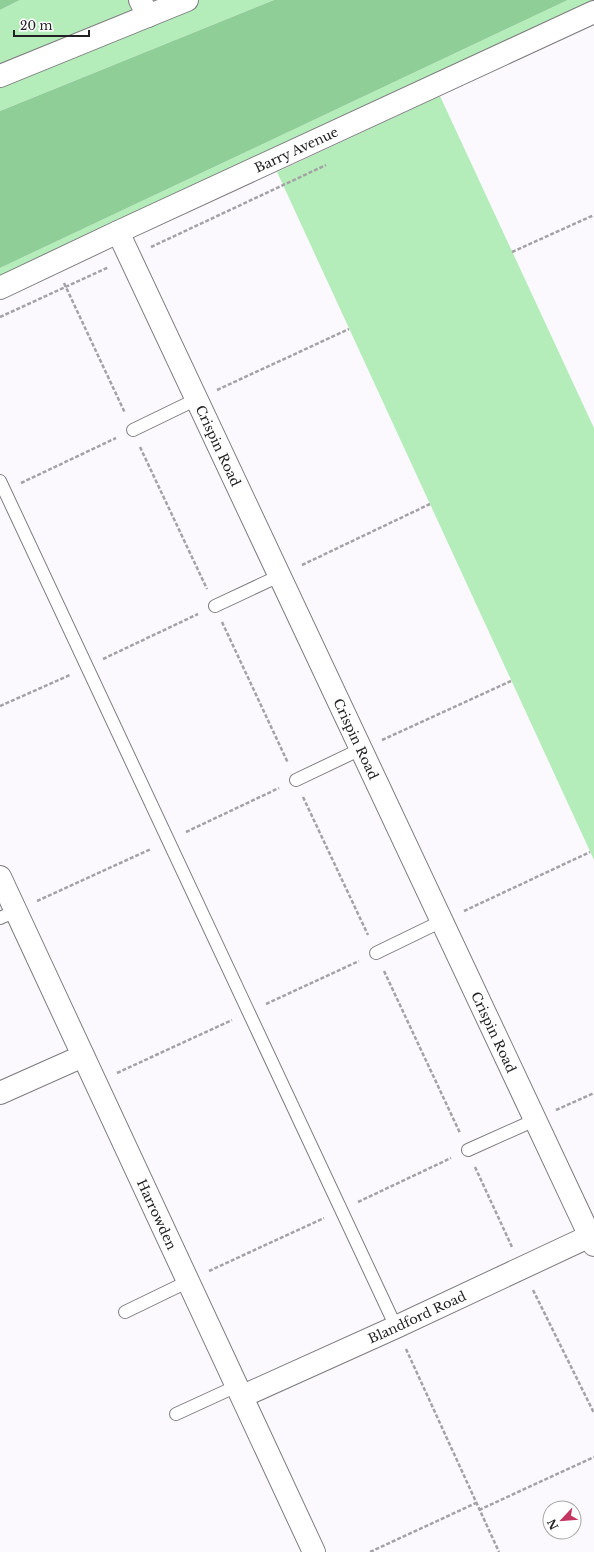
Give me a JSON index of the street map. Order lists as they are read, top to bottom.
{
  "streets": {
    "street": [
      "Barry Avenue",
      "Crispin Road",
      "Harrowden",
      "Blandford Road"
    ]
  },
  "crossings": [
    ["Barry Avenue", "Crispin Road"],
    ["Crispin Road", "Blandford Road"],
    ["Harrowden", "Blandford Road"]
  ],
  "scale_bar": "20 m",
  "north": "bottom left"
}
